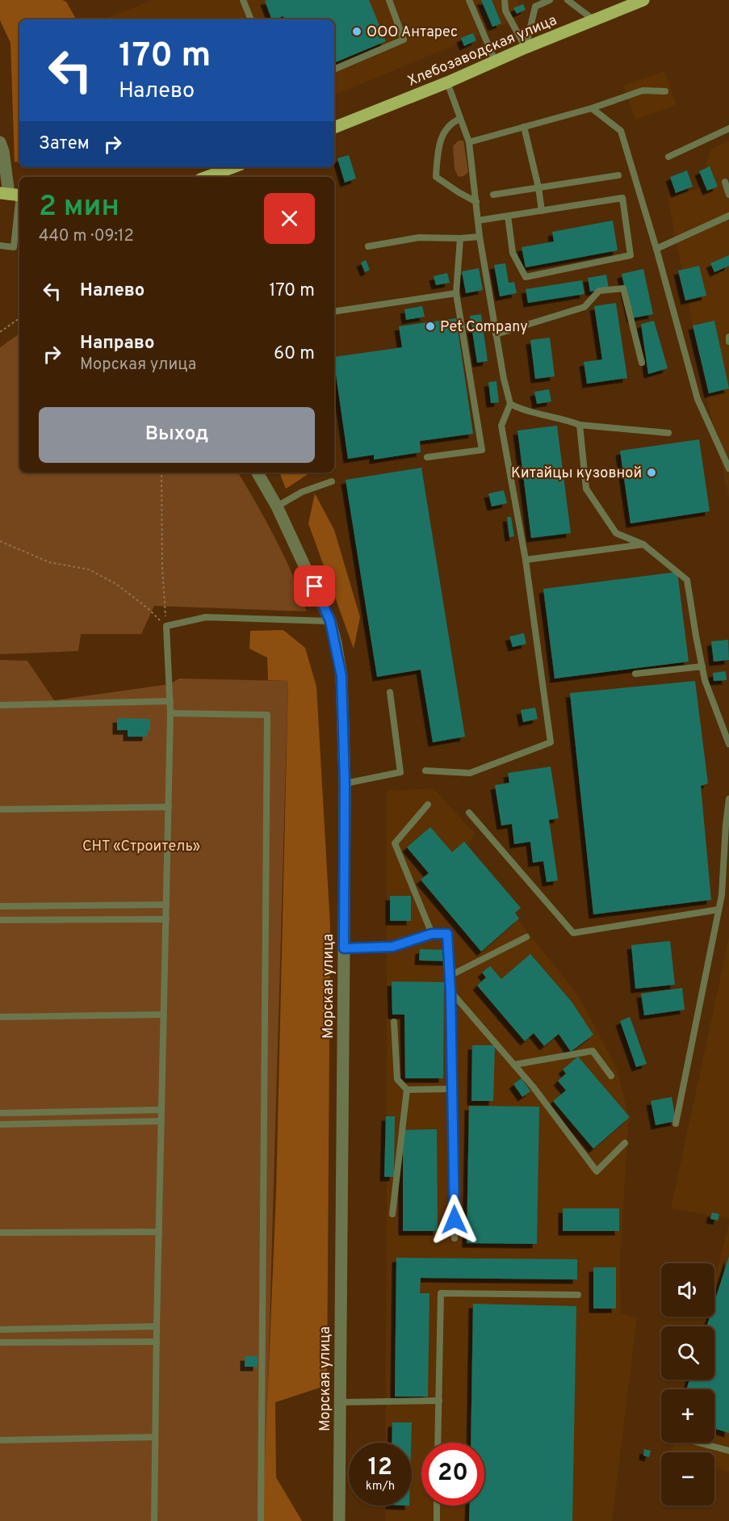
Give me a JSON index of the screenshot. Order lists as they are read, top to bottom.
{
  "streets": {
    "main road": ["Хлебозаводская улица"],
    "street": ["Морская улица"]
  },
  "parks": ["СНТ «Строитель»"],
  "places": ["ООО Антарес", "Pet Company", "Китайцы кузовной"],
  "page": {
    "turn": ["170 m", "Налево"],
    "then": "Затем",
    "heading": ["2 мин", "440 m · 09:12"],
    "list": [
      {
        "name": "Налево",
        "value": "170 m"
      },
      {
        "name": "Направо",
        "note": "Морская улица",
        "value": "60 m"
      }
    ],
    "buttons": "Выход",
    "map_buttons": ["+", "−"],
    "speed": "12 km/h",
    "limit": "20"
  }
}
